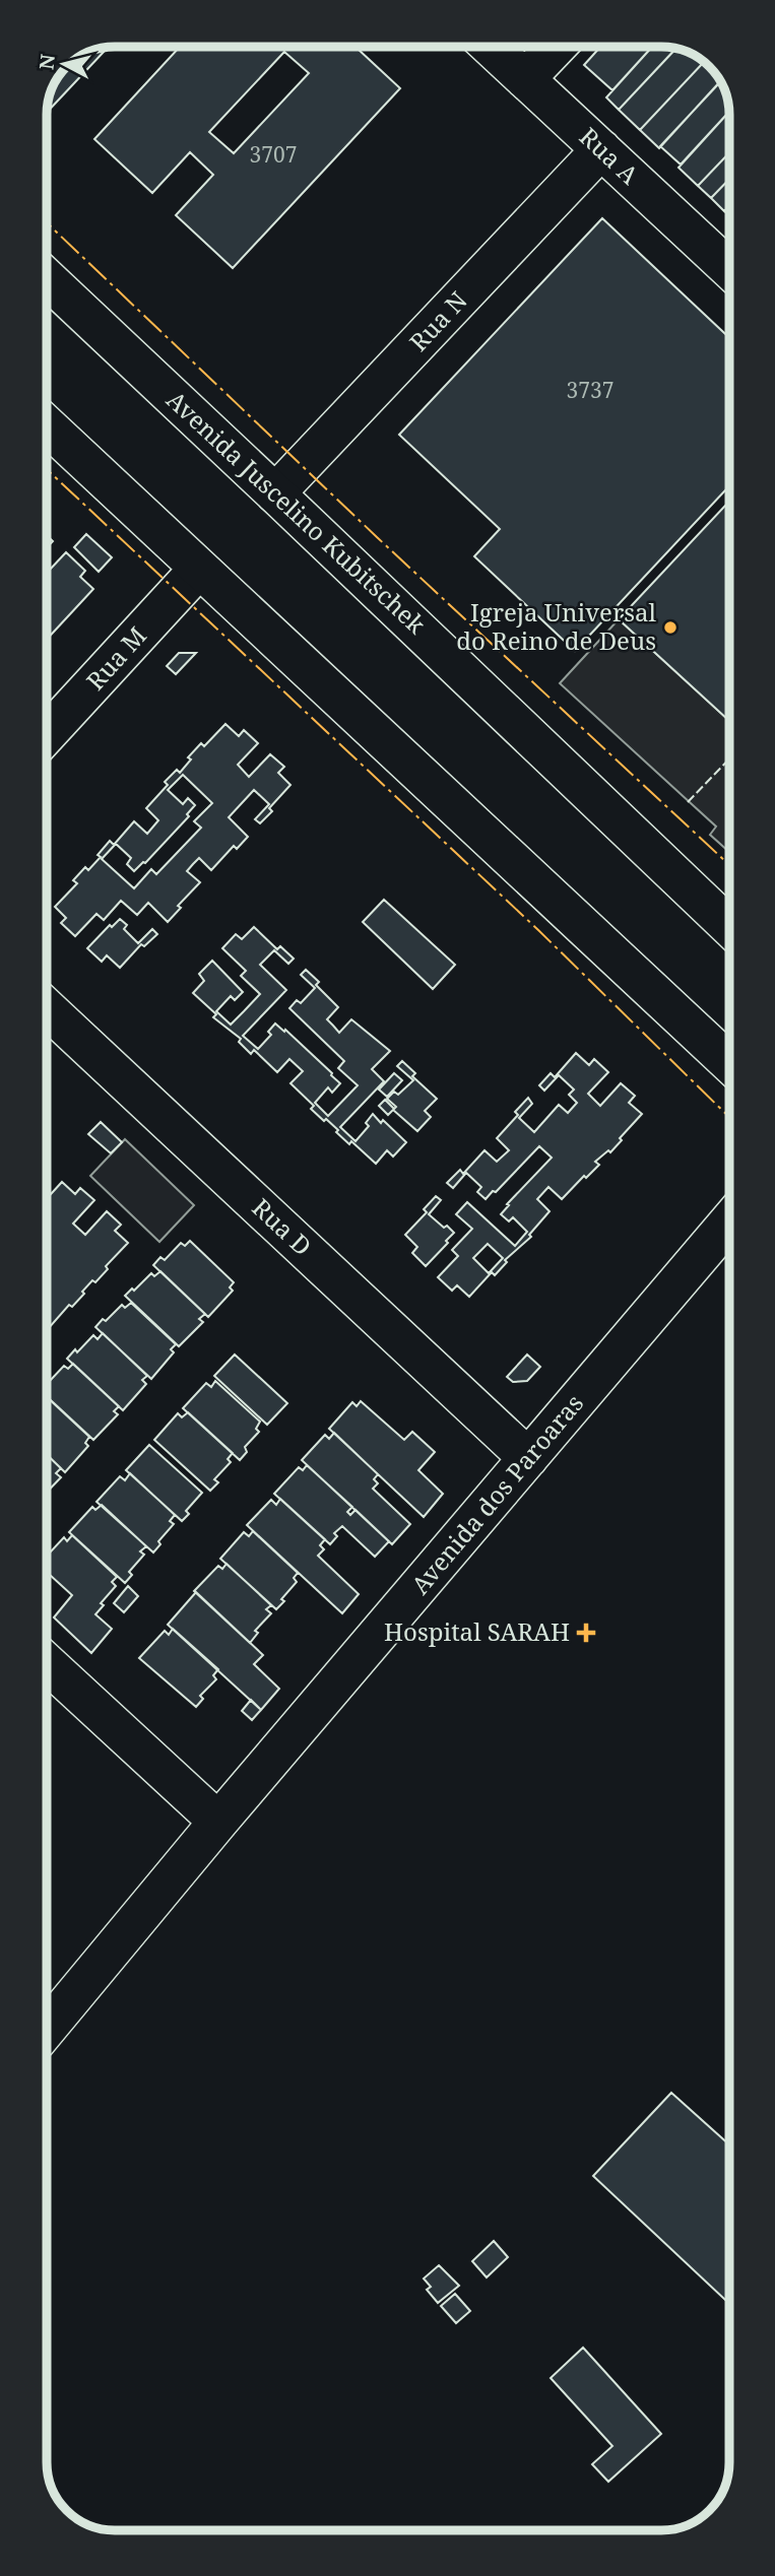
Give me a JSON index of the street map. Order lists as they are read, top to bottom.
{
  "streets": {
    "street": [
      "Rua A",
      "Rua N",
      "Avenida Juscelino Kubitschek",
      "Rua M",
      "Rua D",
      "Avenida dos Paroaras"
    ]
  },
  "crossings": [
    ["Rua A", "Rua N"],
    ["Rua N", "Avenida Juscelino Kubitschek"],
    ["Rua D", "Avenida dos Paroaras"]
  ],
  "places": {
    "other": ["Igreja Universal do Reino de Deus"],
    "health": ["Hospital SARAH"]
  },
  "house_numbers": ["3707", "3737"],
  "north": "left"
}
